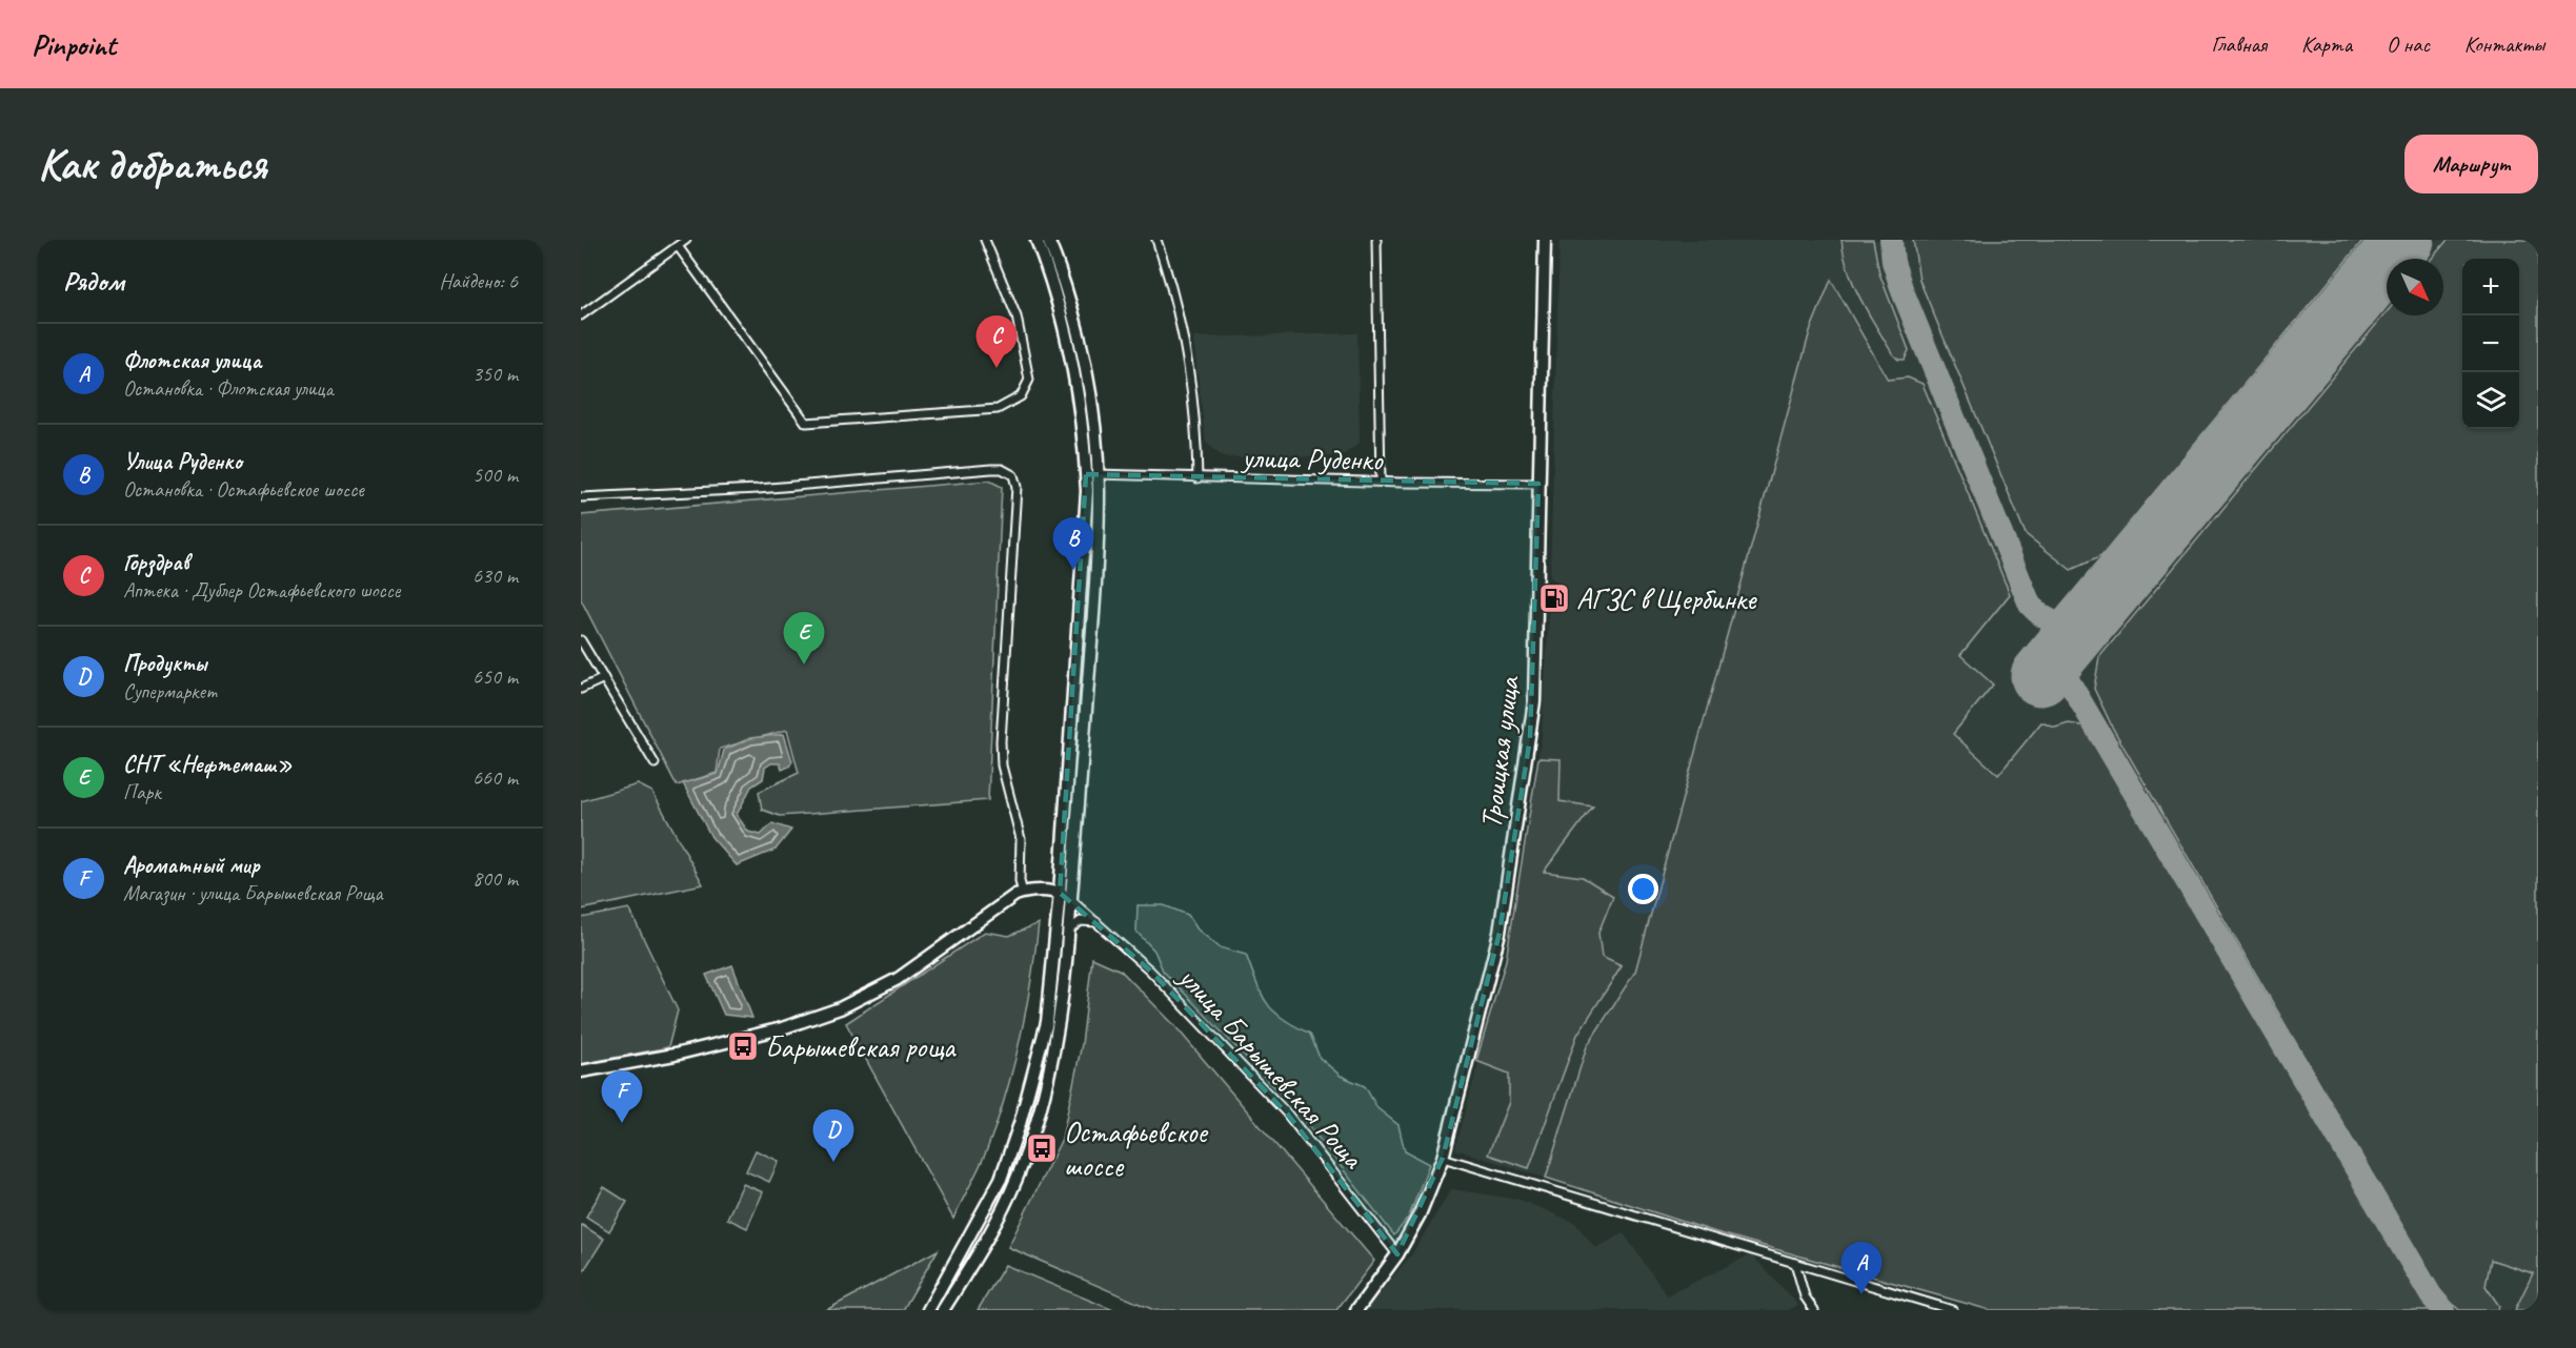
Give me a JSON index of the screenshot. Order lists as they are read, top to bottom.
{
  "streets": {
    "main road": ["Троицкая улица", "улица Барышевская Роща"],
    "street": ["улица Руденко"]
  },
  "crossings": [
    ["улица Руденко", "Троицкая улица"],
    ["Троицкая улица", "улица Барышевская Роща"]
  ],
  "places": {
    "fuel station": ["АГЗС в Щербинке"],
    "bus stop": ["Барышевская роща", "Остафьевское шоссе"]
  },
  "north": "bottom right",
  "page": {
    "header": "Pinpoint",
    "nav": [
      "Главная",
      "Карта",
      "О нас",
      "Контакты"
    ],
    "buttons": "Маршрут",
    "title": "Как добраться",
    "heading": ["Рядом", "Найдено: 6"],
    "map_buttons": ["+", "−"],
    "pins": [
      "C",
      "B",
      "E",
      "F",
      "D",
      "A"
    ],
    "list": [
      {
        "mark": "A",
        "name": "Флотская улица",
        "note": "Остановка · Флотская улица",
        "value": "350 m"
      },
      {
        "mark": "B",
        "name": "Улица Руденко",
        "note": "Остановка · Остафьевское шоссе",
        "value": "500 m"
      },
      {
        "mark": "C",
        "name": "Горздрав",
        "note": "Аптека · Дублер Остафьевского шоссе",
        "value": "630 m"
      },
      {
        "mark": "D",
        "name": "Продукты",
        "note": "Супермаркет",
        "value": "650 m"
      },
      {
        "mark": "E",
        "name": "СНТ «Нефтемаш»",
        "note": "Парк",
        "value": "660 m"
      },
      {
        "mark": "F",
        "name": "Ароматный мир",
        "note": "Магазин · улица Барышевская Роща",
        "value": "800 m"
      }
    ]
  }
}
